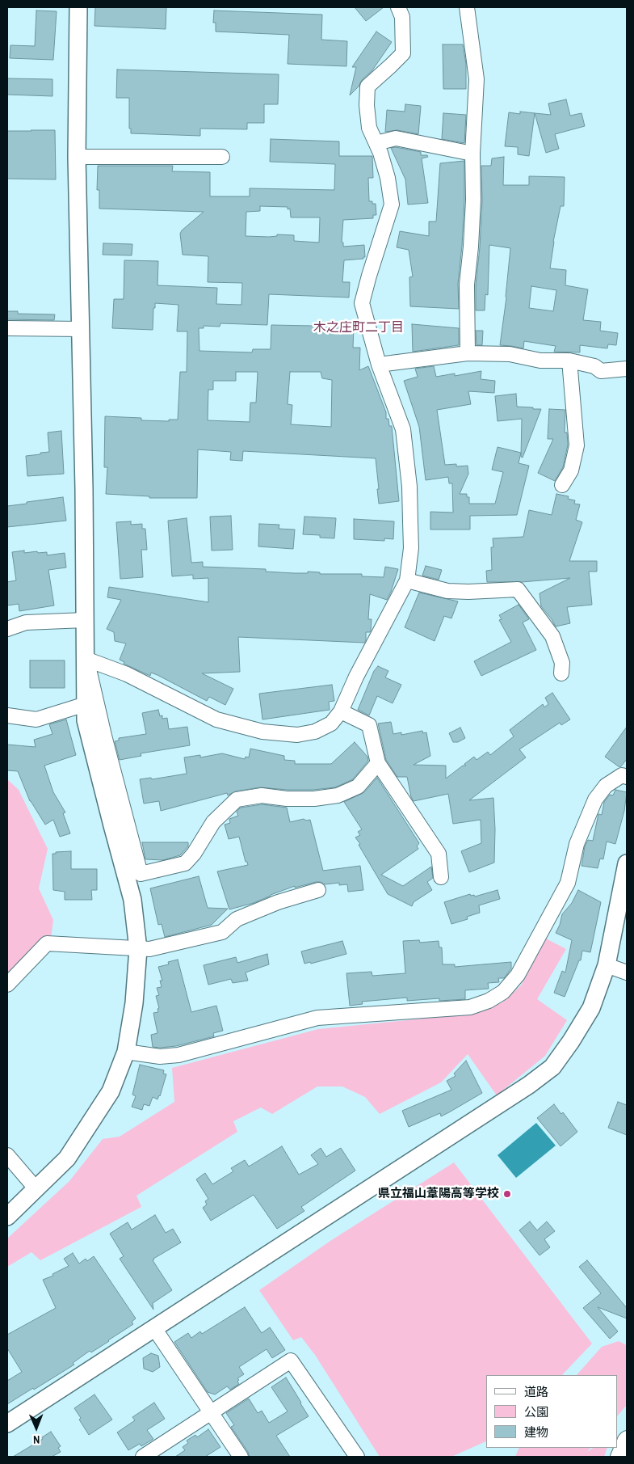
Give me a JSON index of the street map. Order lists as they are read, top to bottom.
{
  "districts": ["木之庄町二丁目"],
  "places": ["県立福山葦陽高等学校"],
  "legend": ["道路", "公園", "建物"],
  "north": "bottom"
}
